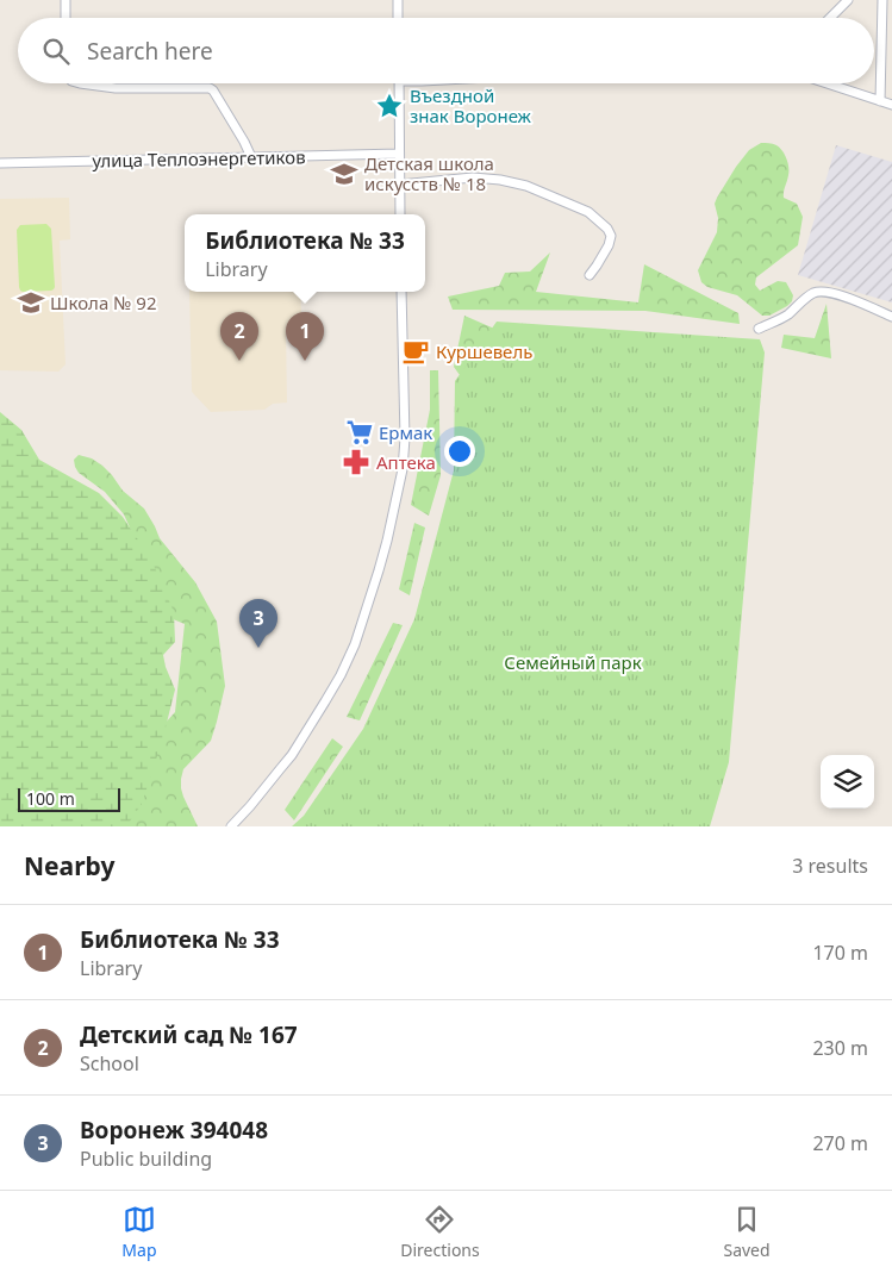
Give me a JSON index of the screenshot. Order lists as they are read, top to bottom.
{
  "streets": {
    "street": ["улица Теплоэнергетиков"]
  },
  "parks": ["Семейный парк"],
  "places": {
    "place": ["Въездной знак Воронеж"],
    "school or university": ["Детская школа искусств № 18", "Школа № 92"],
    "cafe": ["Куршевель"],
    "supermarket": ["Ермак"],
    "pharmacy": ["Аптека"]
  },
  "scale_bar": "100 m",
  "page": {
    "search": "Search here",
    "popup": ["Библиотека № 33", "Library"],
    "pins": ["1", "2", "3"],
    "scale": "100 m",
    "heading": ["Nearby", "3 results"],
    "list": [
      {
        "mark": "1",
        "name": "Библиотека № 33",
        "note": "Library",
        "value": "170 m"
      },
      {
        "mark": "2",
        "name": "Детский сад № 167",
        "note": "School",
        "value": "230 m"
      },
      {
        "mark": "3",
        "name": "Воронеж 394048",
        "note": "Public building",
        "value": "270 m"
      }
    ],
    "nav": ["Map", "Directions", "Saved"]
  }
}
